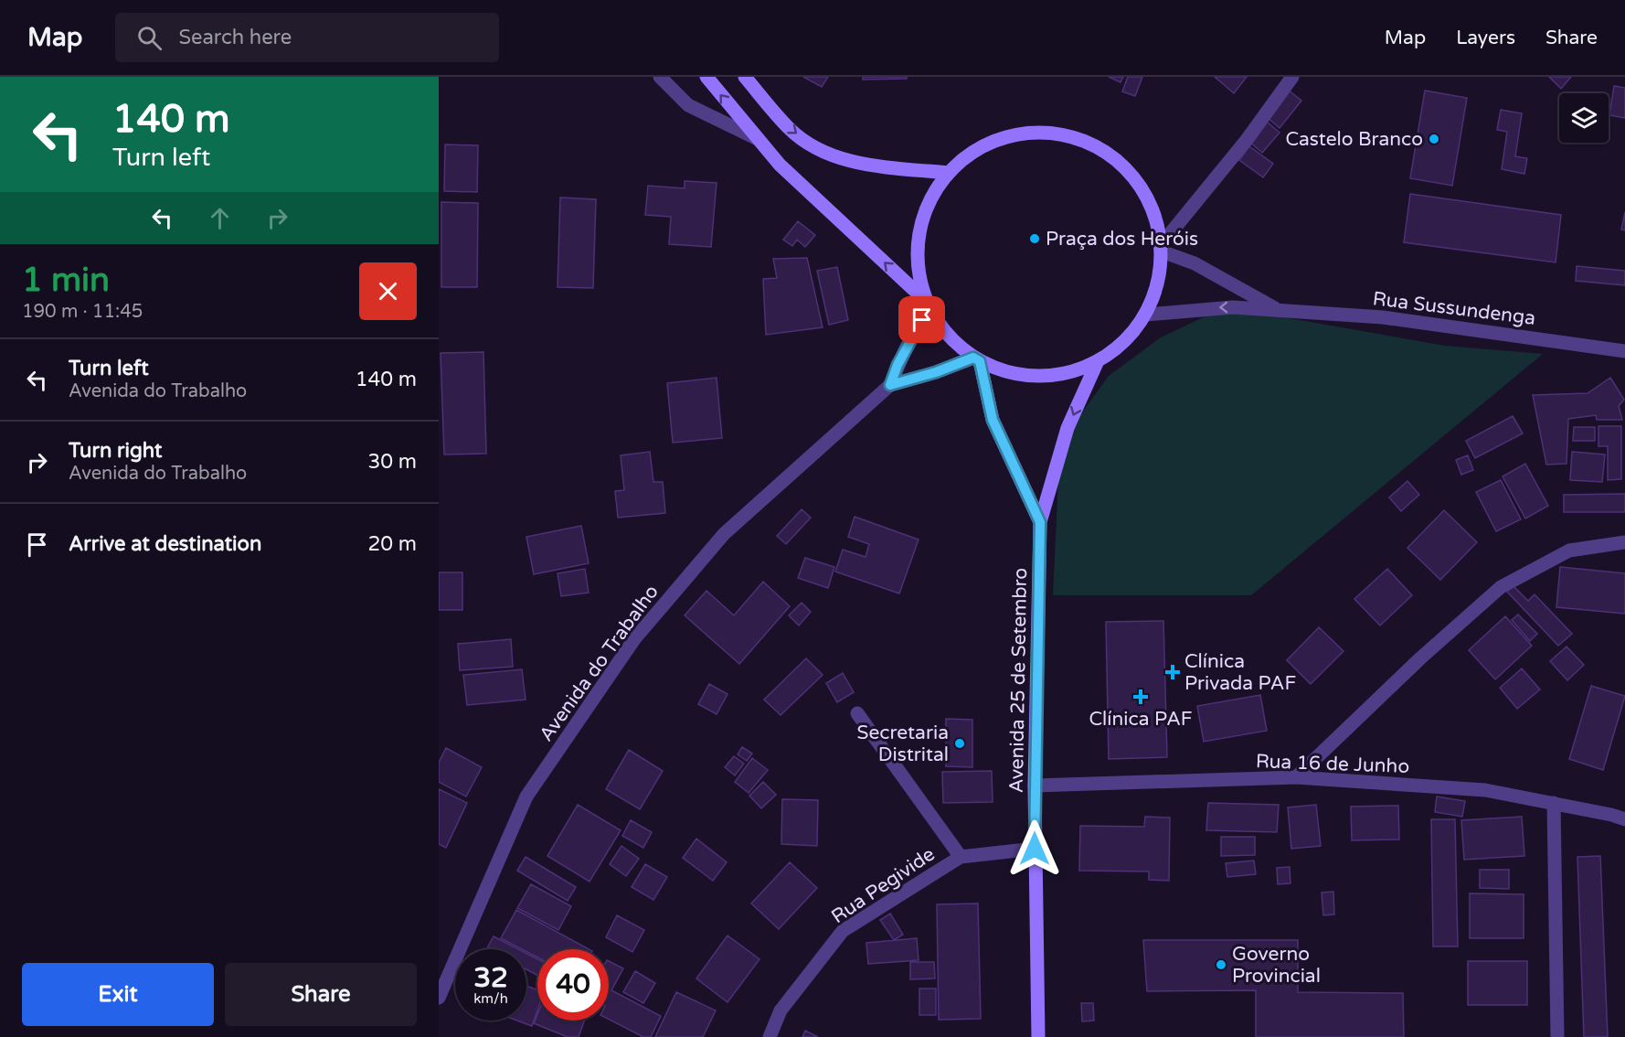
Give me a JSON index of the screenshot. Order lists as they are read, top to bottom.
{
  "streets": {
    "street": [
      "Rua Sussundenga",
      "Avenida do Trabalho",
      "Avenida 25 de Setembro",
      "Rua 16 de Junho",
      "Rua Pegivide"
    ]
  },
  "crossings": [
    ["Avenida do Trabalho", "Avenida 25 de Setembro"],
    ["Avenida 25 de Setembro", "Rua 16 de Junho"],
    ["Avenida 25 de Setembro", "Rua Pegivide"]
  ],
  "places": {
    "other": [
      "Castelo Branco",
      "Praça dos Heróis",
      "Secretaria Distrital",
      "Governo Provincial"
    ],
    "health": ["Clínica Privada PAF", "Clínica PAF"]
  },
  "page": {
    "header": "Map",
    "search": "Search here",
    "nav": ["Map", "Layers", "Share"],
    "turn": ["140 m", "Turn left"],
    "heading": ["1 min", "190 m · 11:45"],
    "list": [
      {
        "name": "Turn left",
        "note": "Avenida do Trabalho",
        "value": "140 m"
      },
      {
        "name": "Turn right",
        "note": "Avenida do Trabalho",
        "value": "30 m"
      },
      {
        "name": "Arrive at destination",
        "value": "20 m"
      }
    ],
    "speed": "32 km/h",
    "limit": "40",
    "buttons": ["Exit", "Share"]
  }
}
